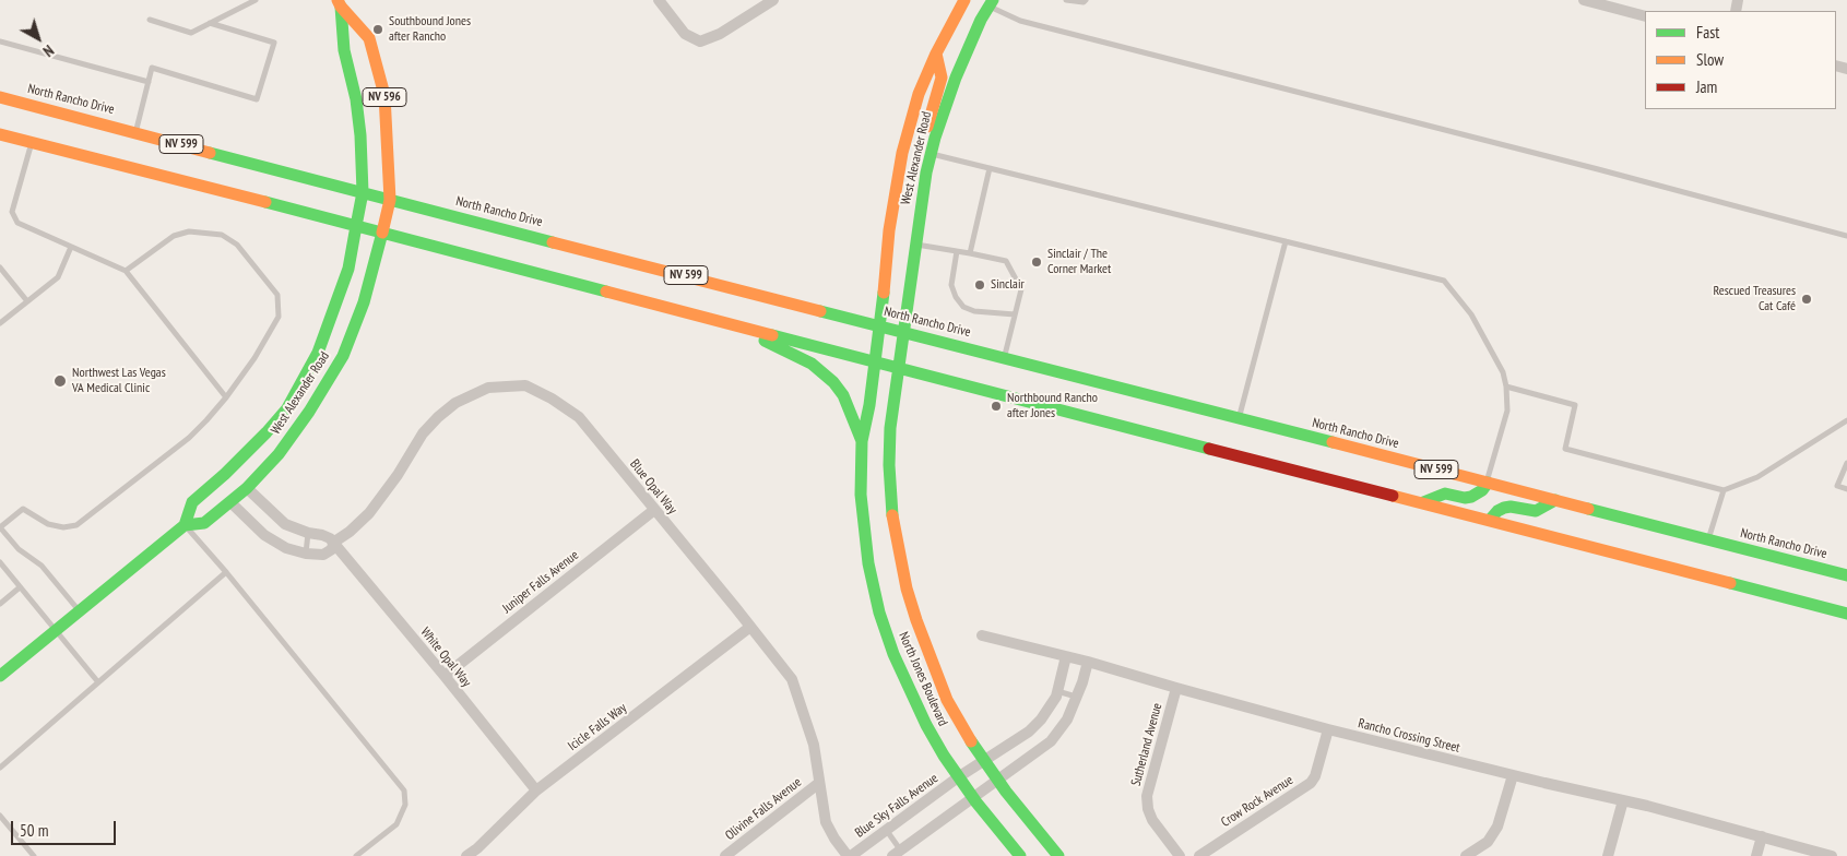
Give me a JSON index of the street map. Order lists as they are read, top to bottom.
{
  "streets": {
    "main road": [
      "NV 596",
      "North Rancho Drive",
      "NV 599",
      "West Alexander Road",
      "North Jones Boulevard"
    ],
    "street": [
      "Blue Opal Way",
      "Juniper Falls Avenue",
      "White Opal Way",
      "Icicle Falls Way",
      "Rancho Crossing Street",
      "Sutherland Avenue",
      "Crow Rock Avenue",
      "Blue Sky Falls Avenue",
      "Olivine Falls Avenue"
    ]
  },
  "crossings": [
    ["NV 596", "North Rancho Drive"],
    ["NV 596", "West Alexander Road"],
    ["North Rancho Drive", "West Alexander Road"],
    ["North Rancho Drive", "North Jones Boulevard"],
    ["West Alexander Road", "Blue Opal Way"],
    ["West Alexander Road", "North Jones Boulevard"],
    ["Blue Opal Way", "Juniper Falls Avenue"],
    ["Blue Opal Way", "White Opal Way"],
    ["Blue Opal Way", "Icicle Falls Way"],
    ["Blue Opal Way", "Olivine Falls Avenue"],
    ["Juniper Falls Avenue", "White Opal Way"],
    ["White Opal Way", "Icicle Falls Way"],
    ["North Jones Boulevard", "Blue Sky Falls Avenue"],
    ["Rancho Crossing Street", "Sutherland Avenue"],
    ["Rancho Crossing Street", "Crow Rock Avenue"],
    ["Rancho Crossing Street", "Blue Sky Falls Avenue"]
  ],
  "places": [
    "Southbound Jones after Rancho",
    "Sinclair / The Corner Market",
    "Sinclair",
    "Rescued Treasures Cat Café",
    "Northwest Las Vegas VA Medical Clinic",
    "Northbound Rancho after Jones"
  ],
  "legend": ["Fast", "Slow", "Jam"],
  "scale_bar": "50 m",
  "north": "bottom right"
}
